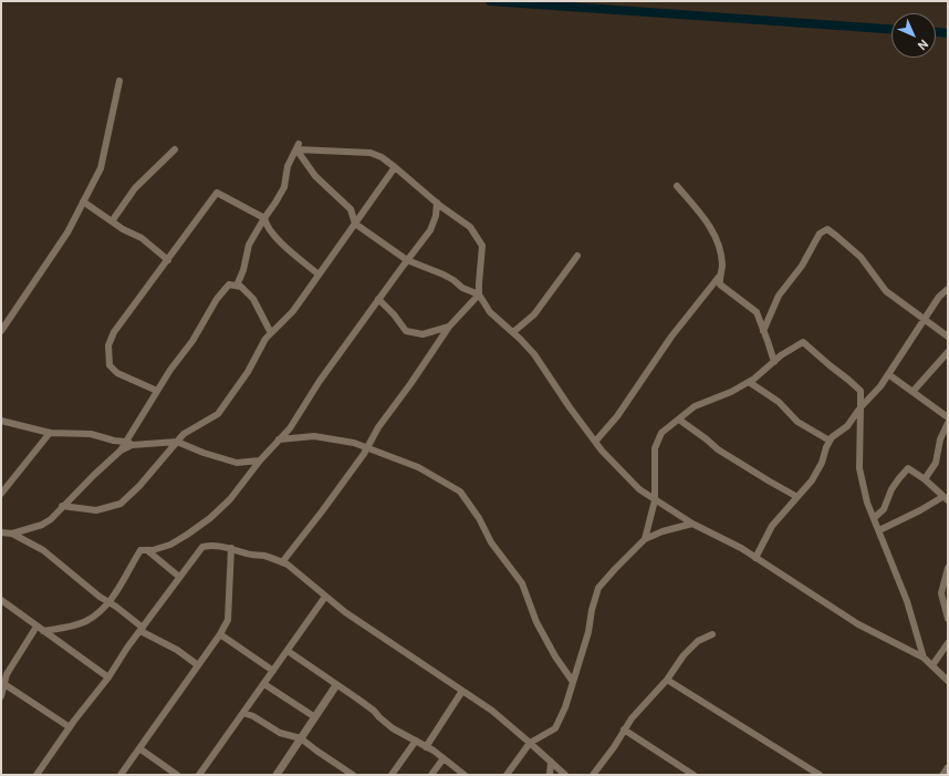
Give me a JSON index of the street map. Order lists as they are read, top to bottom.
{
  "north": "bottom right"
}
